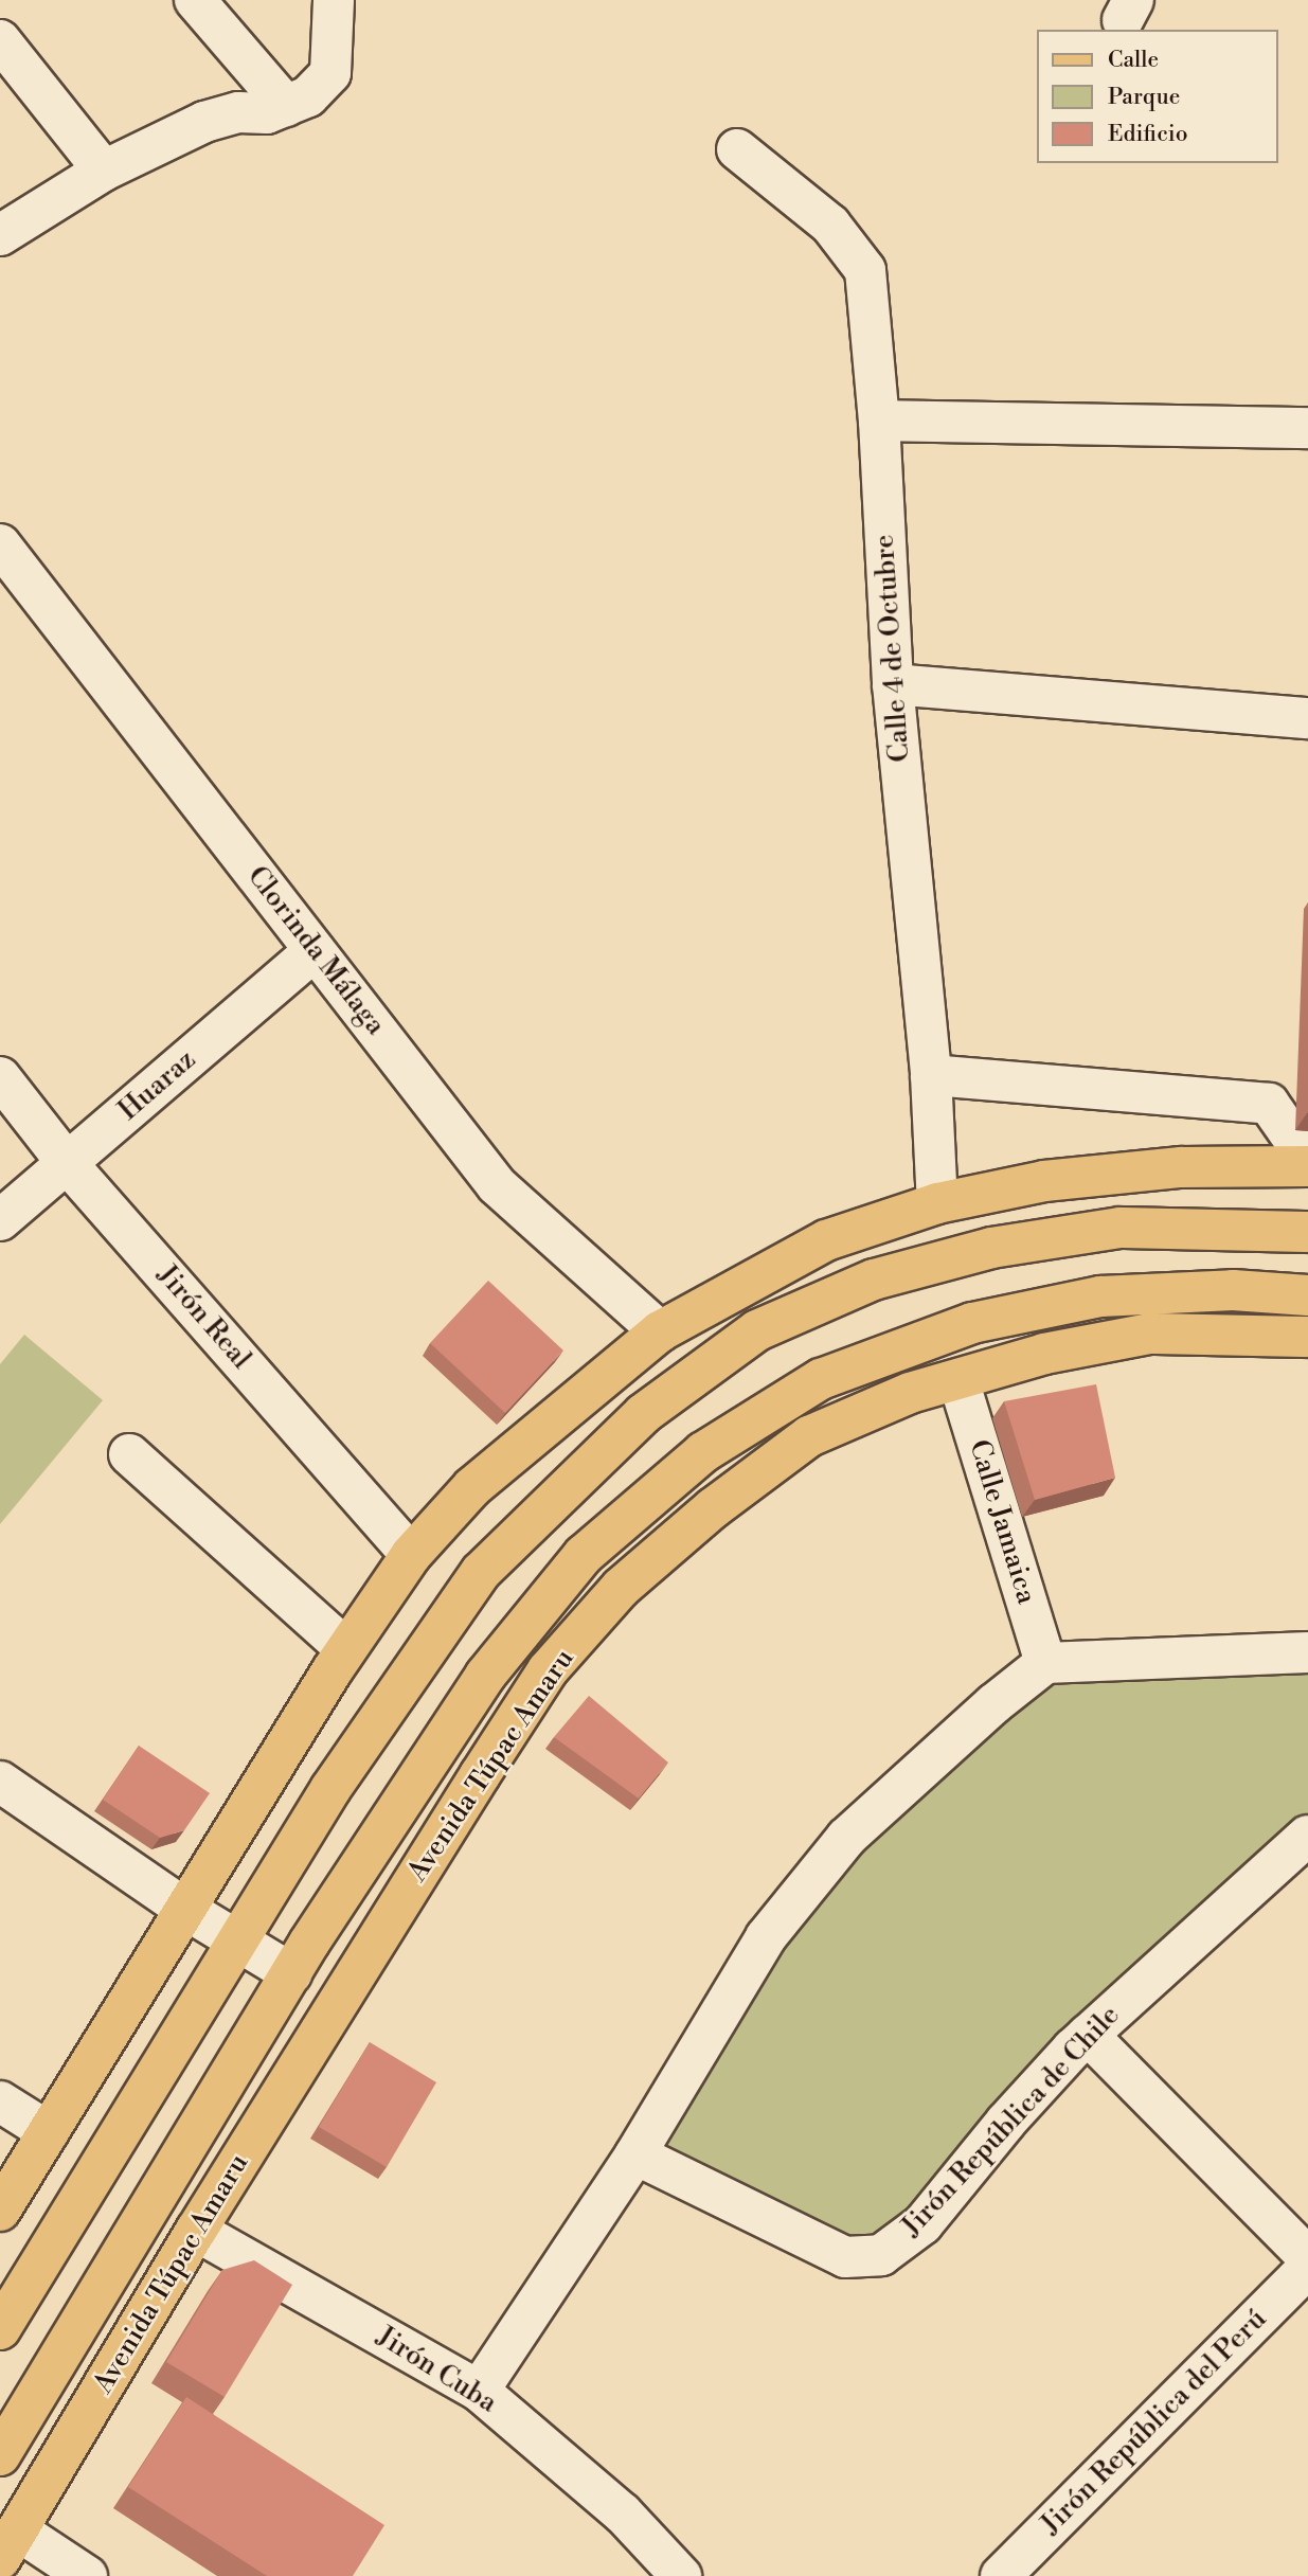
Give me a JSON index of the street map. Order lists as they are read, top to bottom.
{
  "streets": {
    "main road": ["Avenida Túpac Amaru"],
    "street": [
      "Calle 4 de Octubre",
      "Clorinda Málaga",
      "Huaraz",
      "Jirón Real",
      "Calle Jamaica",
      "Jirón República de Chile",
      "Jirón Cuba",
      "Jirón República del Perú"
    ]
  },
  "crossings": [
    ["Clorinda Málaga", "Huaraz"],
    ["Huaraz", "Jirón Real"],
    ["Calle Jamaica", "Avenida Túpac Amaru"],
    ["Avenida Túpac Amaru", "Jirón Cuba"]
  ],
  "legend": ["Calle", "Parque", "Edificio"]
}
